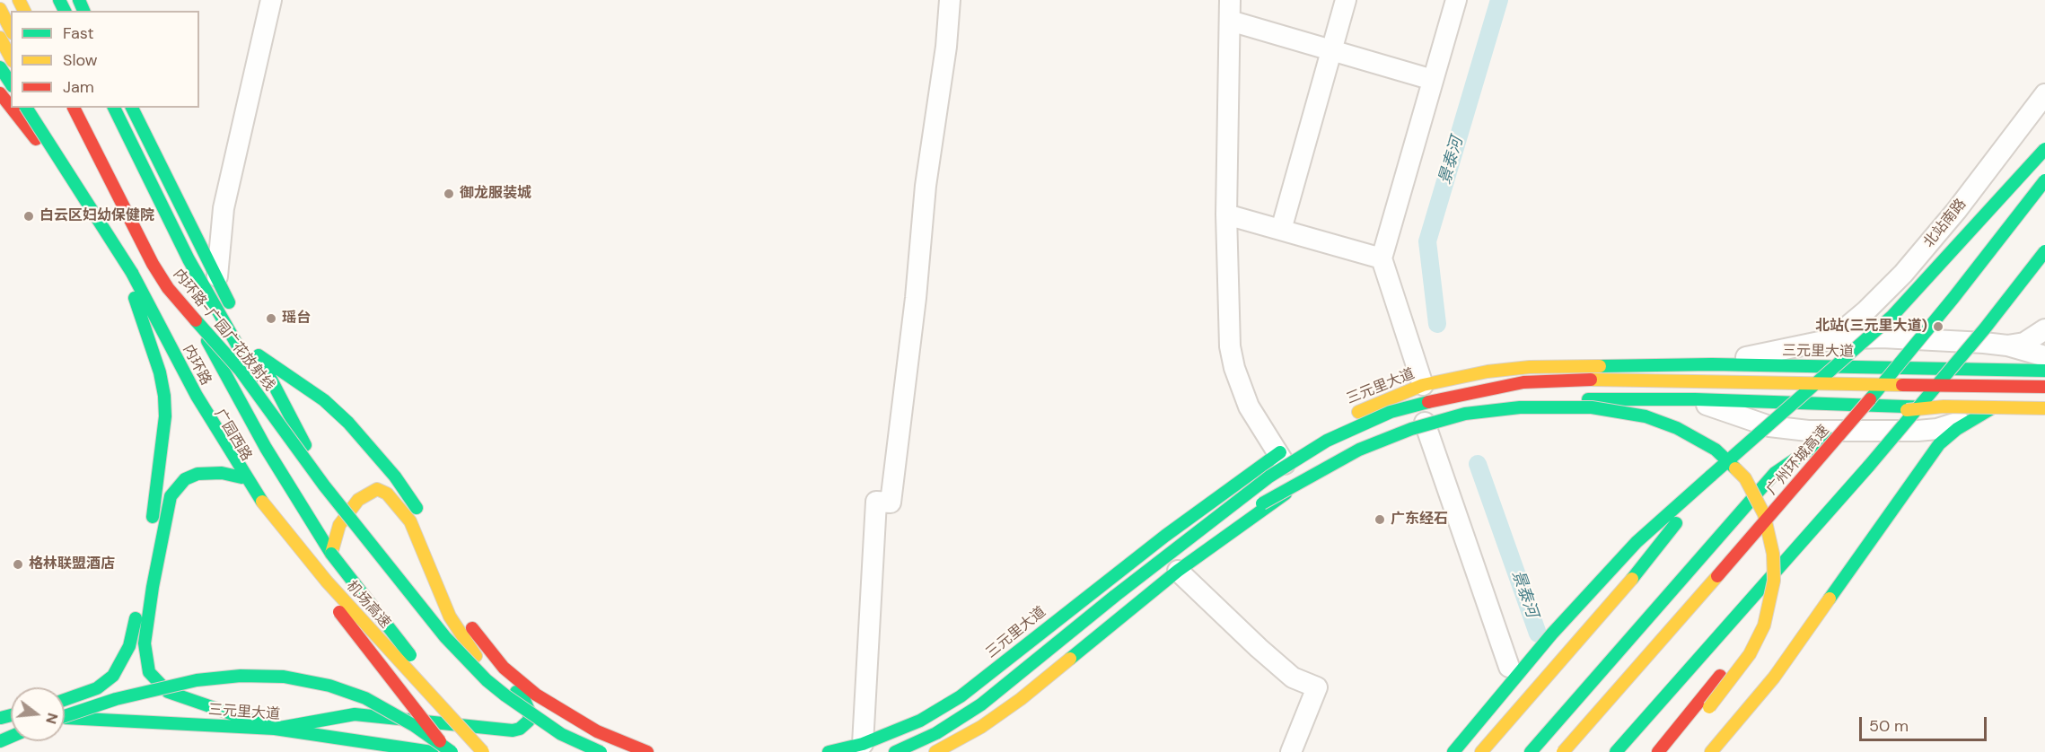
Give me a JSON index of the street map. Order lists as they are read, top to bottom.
{
  "streets": {
    "main road": [
      "内环路-广园广花放射线",
      "三元里大道",
      "内环路",
      "广园西路",
      "广州环城高速",
      "机场高速"
    ],
    "street": ["北站南路"]
  },
  "crossings": [
    ["内环路", "广园西路"],
    ["内环路", "机场高速"],
    ["广园西路", "机场高速"]
  ],
  "water": ["景泰河"],
  "places": [
    "御龙服装城",
    "白云区妇幼保健院",
    "瑶台",
    "北站(三元里大道)",
    "广东经石",
    "格林联盟酒店"
  ],
  "legend": ["Fast", "Slow", "Jam"],
  "scale_bar": "50 m",
  "north": "right"
}
